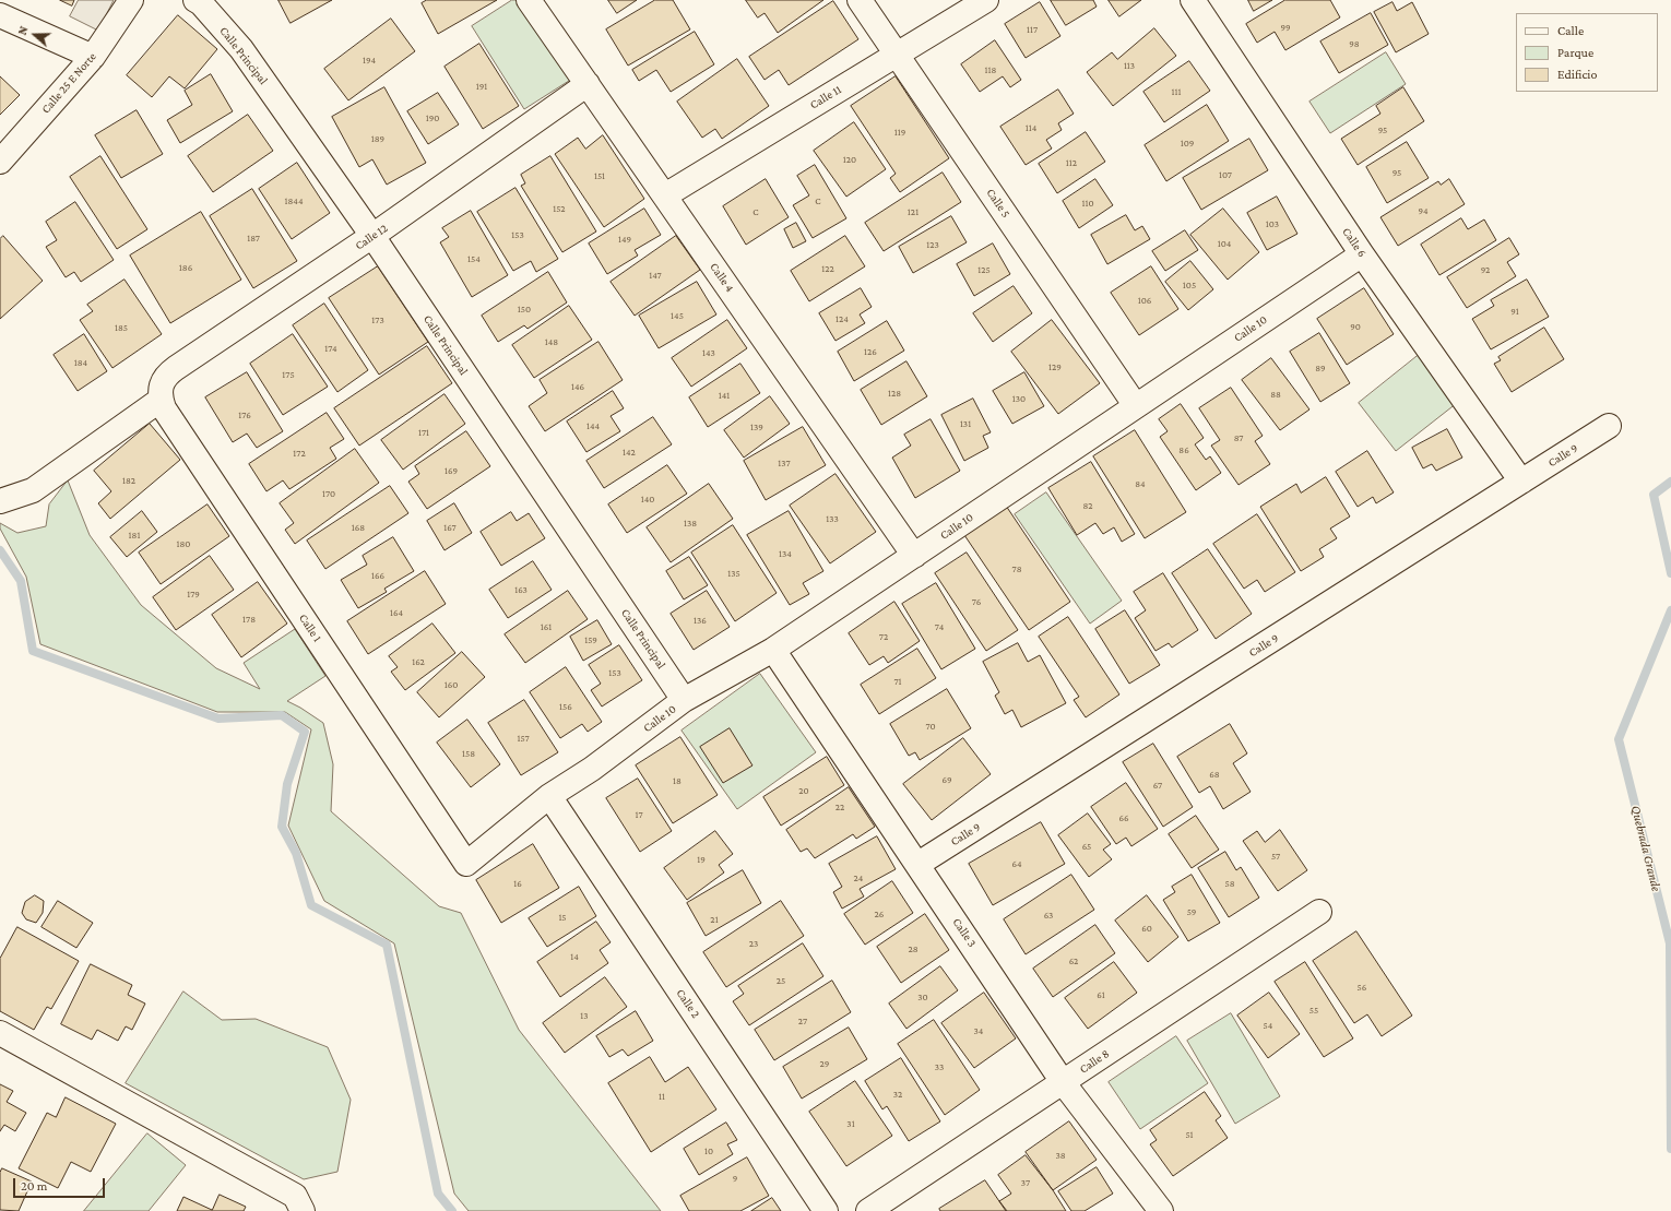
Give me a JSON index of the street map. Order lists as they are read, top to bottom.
{
  "streets": {
    "street": [
      "Calle Principal",
      "Calle 25 E Norte",
      "Calle 11",
      "Calle 5",
      "Calle 12",
      "Calle 6",
      "Calle 4",
      "Calle 10",
      "Calle 9",
      "Calle 1",
      "Calle 3",
      "Calle 2",
      "Calle 8"
    ]
  },
  "crossings": [
    ["Calle Principal", "Calle 12"],
    ["Calle Principal", "Calle 10"],
    ["Calle 11", "Calle 5"],
    ["Calle 11", "Calle 4"],
    ["Calle 5", "Calle 10"],
    ["Calle 12", "Calle 4"],
    ["Calle 12", "Calle 1"],
    ["Calle 6", "Calle 10"],
    ["Calle 6", "Calle 9"],
    ["Calle 4", "Calle 10"],
    ["Calle 10", "Calle 1"],
    ["Calle 10", "Calle 3"],
    ["Calle 10", "Calle 2"],
    ["Calle 9", "Calle 3"],
    ["Calle 3", "Calle 8"]
  ],
  "water": ["Quebrada Grande"],
  "house_numbers": [
    "99",
    "117",
    "98",
    "194",
    "113",
    "118",
    "191",
    "111",
    "190",
    "114",
    "95",
    "119",
    "189",
    "109",
    "120",
    "112",
    "95",
    "107",
    "151",
    "1844",
    "C",
    "110",
    "152",
    "94",
    "C",
    "121",
    "103",
    "153",
    "187",
    "149",
    "104",
    "123",
    "154",
    "186",
    "122",
    "125",
    "92",
    "147",
    "105",
    "106",
    "150",
    "91",
    "145",
    "124",
    "173",
    "90",
    "185",
    "148",
    "174",
    "126",
    "143",
    "184",
    "129",
    "89",
    "175",
    "146",
    "128",
    "88",
    "141",
    "130",
    "176",
    "131",
    "144",
    "139",
    "171",
    "87",
    "86",
    "142",
    "172",
    "137",
    "169",
    "182",
    "84",
    "170",
    "140",
    "82",
    "133",
    "138",
    "168",
    "167",
    "181",
    "180",
    "134",
    "78",
    "135",
    "166",
    "163",
    "179",
    "76",
    "164",
    "178",
    "136",
    "161",
    "74",
    "72",
    "159",
    "162",
    "153",
    "71",
    "160",
    "156",
    "70",
    "157",
    "158",
    "68",
    "69",
    "18",
    "67",
    "20",
    "22",
    "17",
    "66",
    "65",
    "57",
    "19",
    "64",
    "24",
    "16",
    "58",
    "59",
    "26",
    "63",
    "15",
    "21",
    "60",
    "23",
    "28",
    "14",
    "62",
    "25",
    "56",
    "61",
    "30",
    "55",
    "13",
    "27",
    "54",
    "34",
    "29",
    "33",
    "32",
    "11",
    "31",
    "51",
    "10",
    "38",
    "9",
    "37"
  ],
  "legend": ["Calle", "Parque", "Edificio"],
  "scale_bar": "20 m",
  "north": "left"
}
